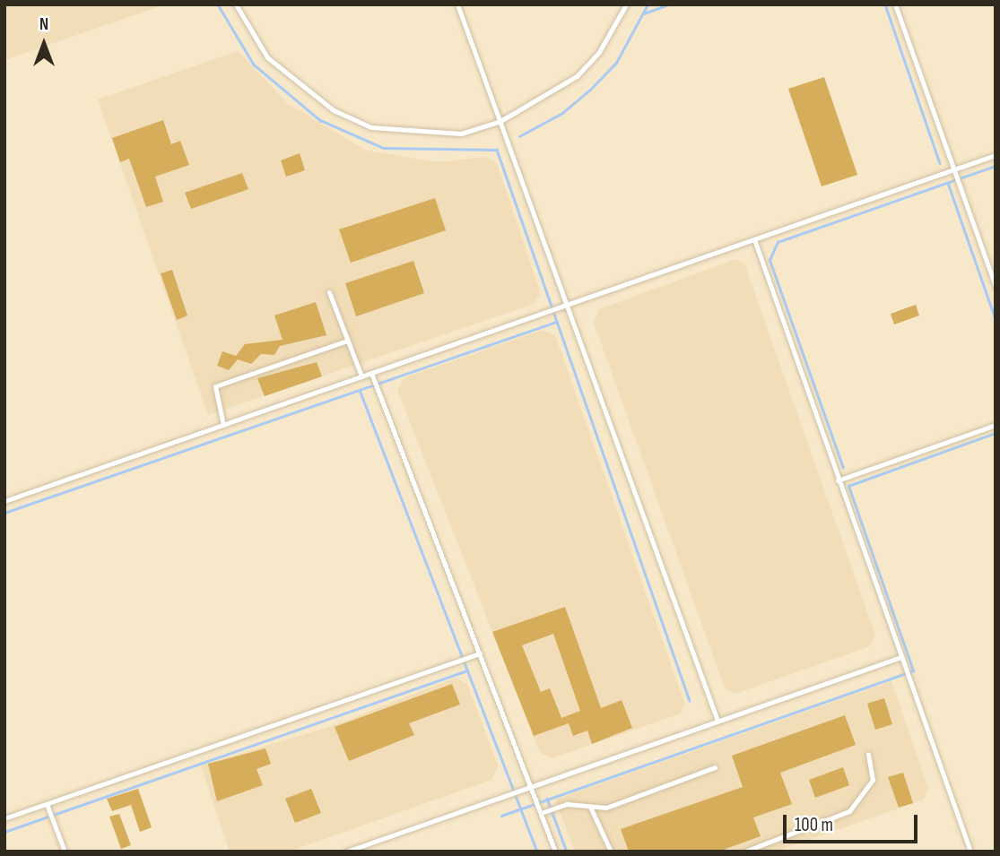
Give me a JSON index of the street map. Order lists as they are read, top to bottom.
{
  "scale_bar": "100 m",
  "north": "top"
}
